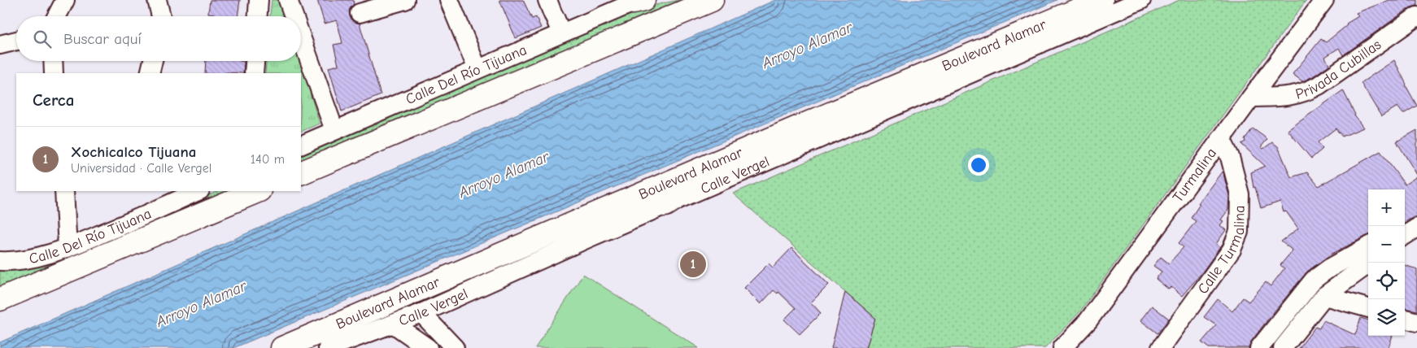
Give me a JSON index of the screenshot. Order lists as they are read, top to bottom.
{
  "streets": {
    "highway": ["Boulevard Alamar"],
    "street": [
      "Privada Cubillas",
      "Calle Del Río Tijuana",
      "Calle Vergel",
      "Turmalina",
      "Calle Turmalina"
    ]
  },
  "crossings": [
    ["Privada Cubillas", "Turmalina"],
    ["Turmalina", "Calle Turmalina"]
  ],
  "water": ["Arroyo Alamar"],
  "page": {
    "search": "Buscar aquí",
    "heading": "Cerca",
    "list": [
      {
        "mark": "1",
        "name": "Xochicalco Tijuana",
        "note": "Universidad · Calle Vergel",
        "value": "140 m"
      }
    ],
    "map_buttons": ["+", "−"],
    "pins": "1"
  }
}
